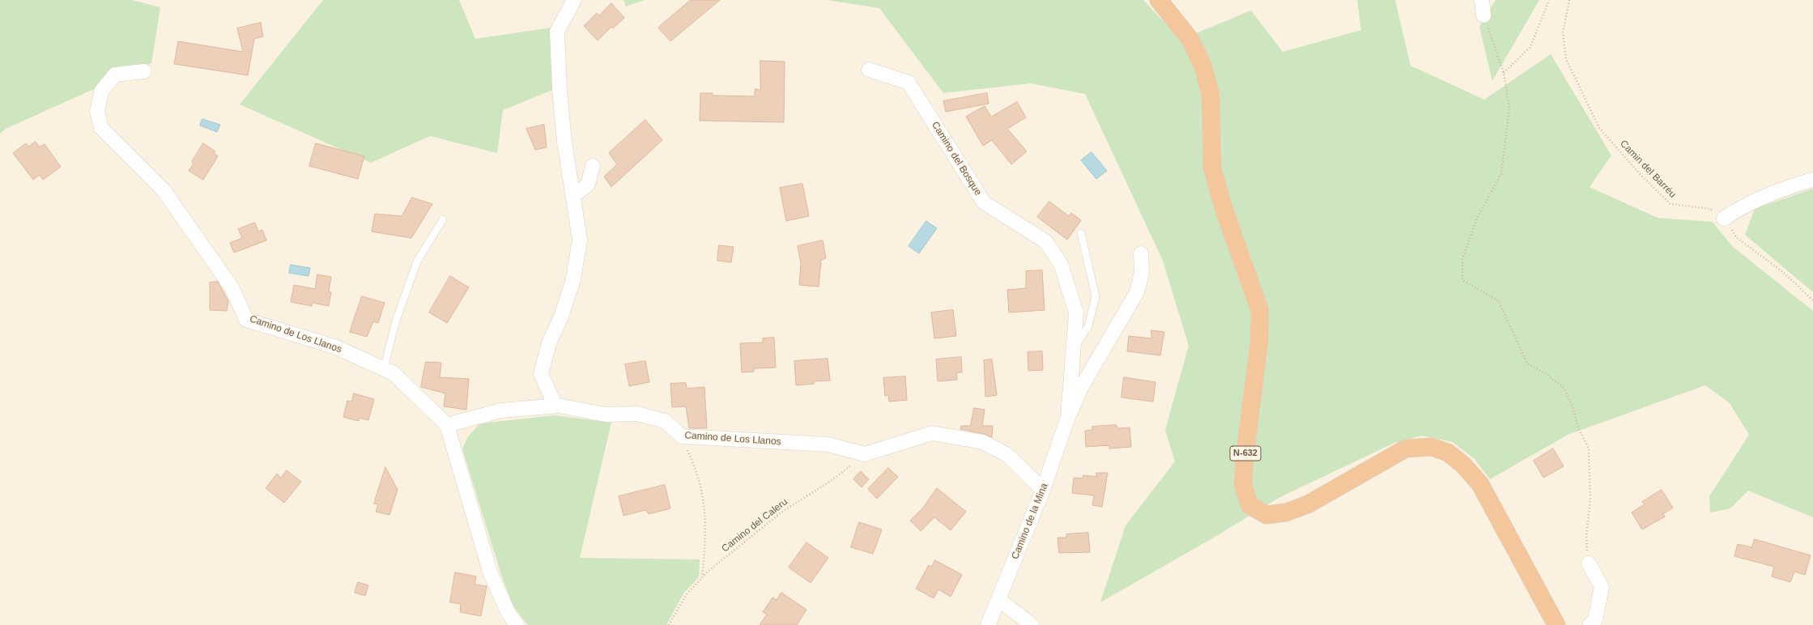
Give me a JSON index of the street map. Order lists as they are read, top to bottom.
{
  "streets": {
    "highway": ["N-632"],
    "street": ["Camino del Bosque", "Camino de Los Llanos", "Camino de la Mina"],
    "path": ["Camin del Barréu", "Camino del Caleru"]
  },
  "crossings": [
    ["Camino del Bosque", "Camino de la Mina"],
    ["Camino de Los Llanos", "Camino del Caleru"]
  ]
}
